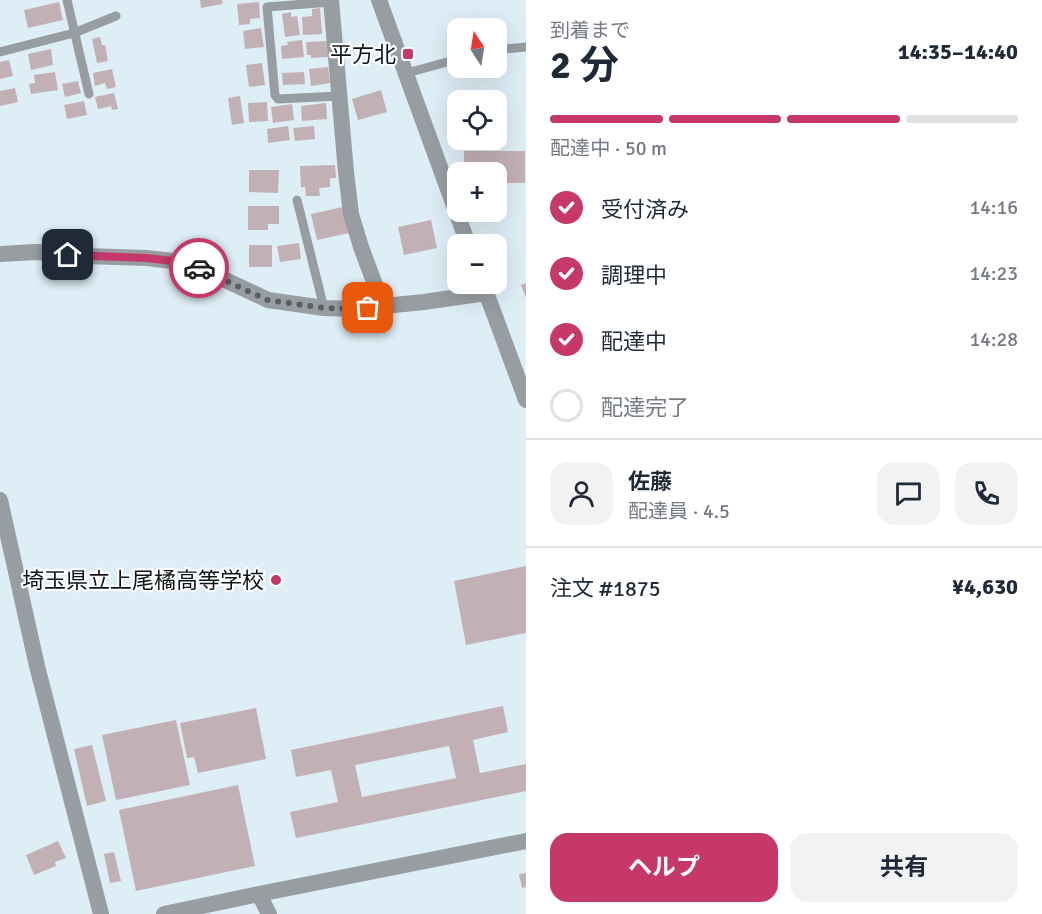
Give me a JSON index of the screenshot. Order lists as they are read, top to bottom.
{
  "places": {
    "transit": ["平方北"],
    "other": ["埼玉県立上尾橘高等学校"]
  },
  "north": "top",
  "page": {
    "heading": ["2 分", "到着まで", "14:35–14:40"],
    "panel": [
      "佐藤",
      "配達員 · 4.5",
      "注文 #1875",
      "¥4,630"
    ],
    "map_buttons": ["+", "−"],
    "bar": "配達中 · 50 m",
    "list": [
      ["受付済み", "14:16"],
      ["調理中", "14:23"],
      ["配達中", "14:28"],
      "配達完了"
    ],
    "buttons": ["ヘルプ", "共有"]
  }
}
